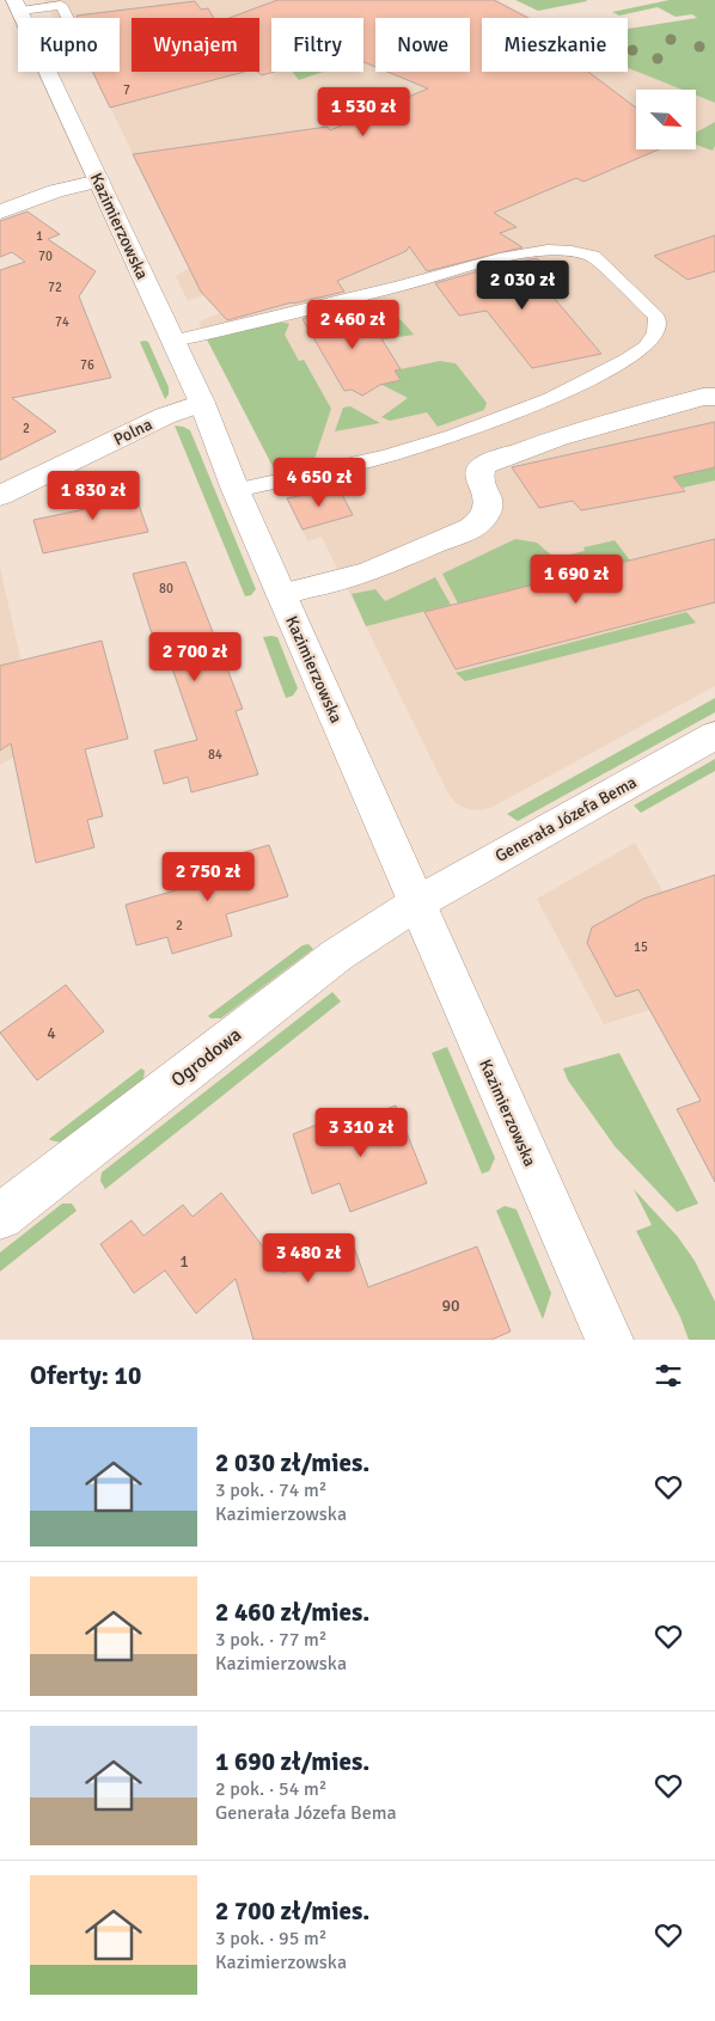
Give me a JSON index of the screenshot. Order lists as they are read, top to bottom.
{
  "streets": {
    "main road": [
      "Kazimierzowska",
      "Polna",
      "Generała Józefa Bema",
      "Ogrodowa"
    ]
  },
  "crossings": [
    ["Kazimierzowska", "Polna"],
    ["Kazimierzowska", "Generała Józefa Bema"],
    ["Kazimierzowska", "Ogrodowa"],
    ["Generała Józefa Bema", "Ogrodowa"]
  ],
  "house_numbers": [
    "7",
    "1",
    "70",
    "72",
    "74",
    "76",
    "2",
    "80",
    "84",
    "2",
    "15",
    "4",
    "1",
    "90"
  ],
  "north": "bottom right",
  "page": {
    "chip": [
      "Kupno",
      "Wynajem",
      "Filtry",
      "Nowe",
      "Mieszkanie"
    ],
    "price": [
      "1 530 zł",
      "2 030 zł",
      "2 460 zł",
      "4 650 zł",
      "1 830 zł",
      "1 690 zł",
      "2 700 zł",
      "2 750 zł",
      "3 310 zł",
      "3 480 zł"
    ],
    "heading": "Oferty: 10",
    "list": [
      {
        "name": "2 030 zł/mies.",
        "note": "3 pok. · 74 m² · Kazimierzowska"
      },
      {
        "name": "2 460 zł/mies.",
        "note": "3 pok. · 77 m² · Kazimierzowska"
      },
      {
        "name": "1 690 zł/mies.",
        "note": "2 pok. · 54 m² · Generała Józefa Bema"
      },
      {
        "name": "2 700 zł/mies.",
        "note": "3 pok. · 95 m² · Kazimierzowska"
      }
    ]
  }
}
